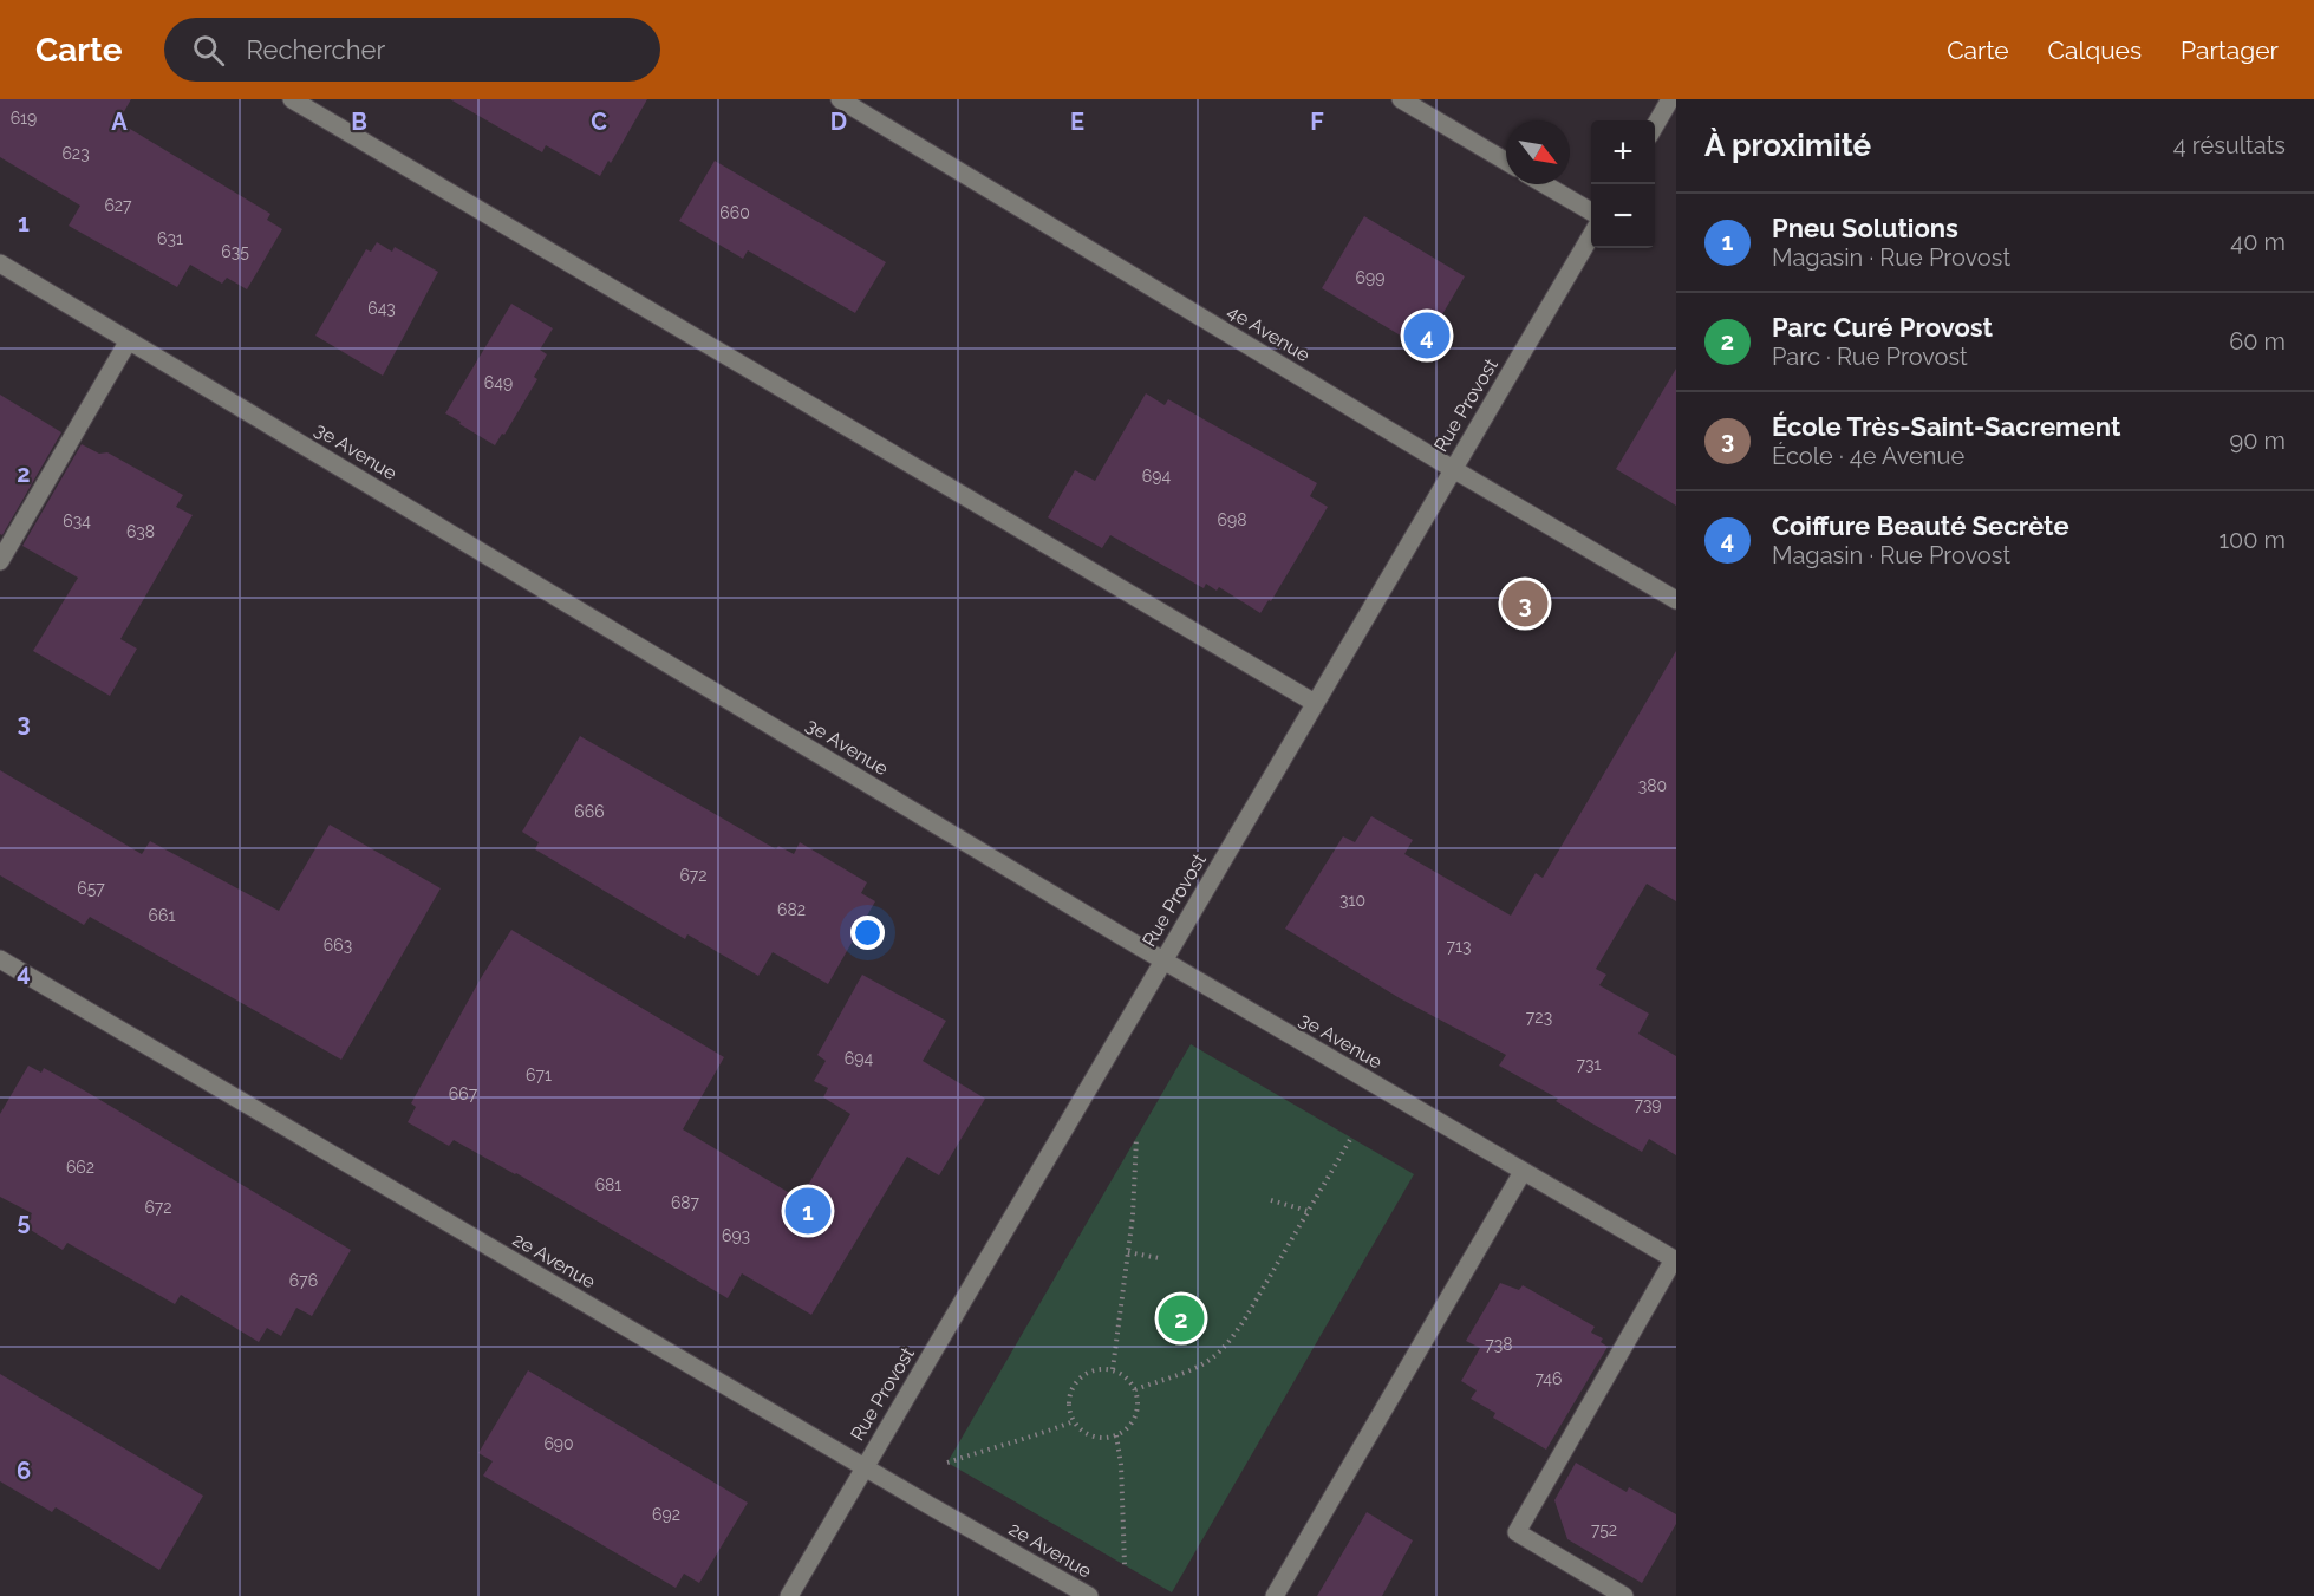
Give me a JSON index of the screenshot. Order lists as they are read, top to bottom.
{
  "streets": {
    "street": [
      "4e Avenue",
      "Rue Provost",
      "3e Avenue",
      "2e Avenue"
    ]
  },
  "crossings": [
    ["4e Avenue", "Rue Provost"],
    ["Rue Provost", "3e Avenue"],
    ["Rue Provost", "2e Avenue"]
  ],
  "house_numbers": [
    "619",
    "623",
    "627",
    "660",
    "631",
    "635",
    "699",
    "643",
    "649",
    "694",
    "698",
    "634",
    "638",
    "380",
    "666",
    "672",
    "657",
    "310",
    "682",
    "661",
    "663",
    "713",
    "723",
    "694",
    "731",
    "671",
    "667",
    "739",
    "662",
    "681",
    "687",
    "672",
    "693",
    "676",
    "738",
    "746",
    "690",
    "692",
    "752"
  ],
  "north": "bottom right",
  "page": {
    "header": "Carte",
    "search": "Rechercher",
    "nav": ["Carte", "Calques", "Partager"],
    "heading": ["À proximité", "4 résultats"],
    "map_buttons": ["+", "−"],
    "list": [
      {
        "mark": "1",
        "name": "Pneu Solutions",
        "note": "Magasin · Rue Provost",
        "value": "40 m"
      },
      {
        "mark": "2",
        "name": "Parc Curé Provost",
        "note": "Parc · Rue Provost",
        "value": "60 m"
      },
      {
        "mark": "3",
        "name": "École Très-Saint-Sacrement",
        "note": "École · 4e Avenue",
        "value": "90 m"
      },
      {
        "mark": "4",
        "name": "Coiffure Beauté Secrète",
        "note": "Magasin · Rue Provost",
        "value": "100 m"
      }
    ],
    "pins": [
      "4",
      "3",
      "1",
      "2"
    ]
  },
  "grid": {
    "columns": [
      "A",
      "B",
      "C",
      "D",
      "E",
      "F"
    ],
    "rows": [
      "1",
      "2",
      "3",
      "4",
      "5",
      "6"
    ]
  }
}
